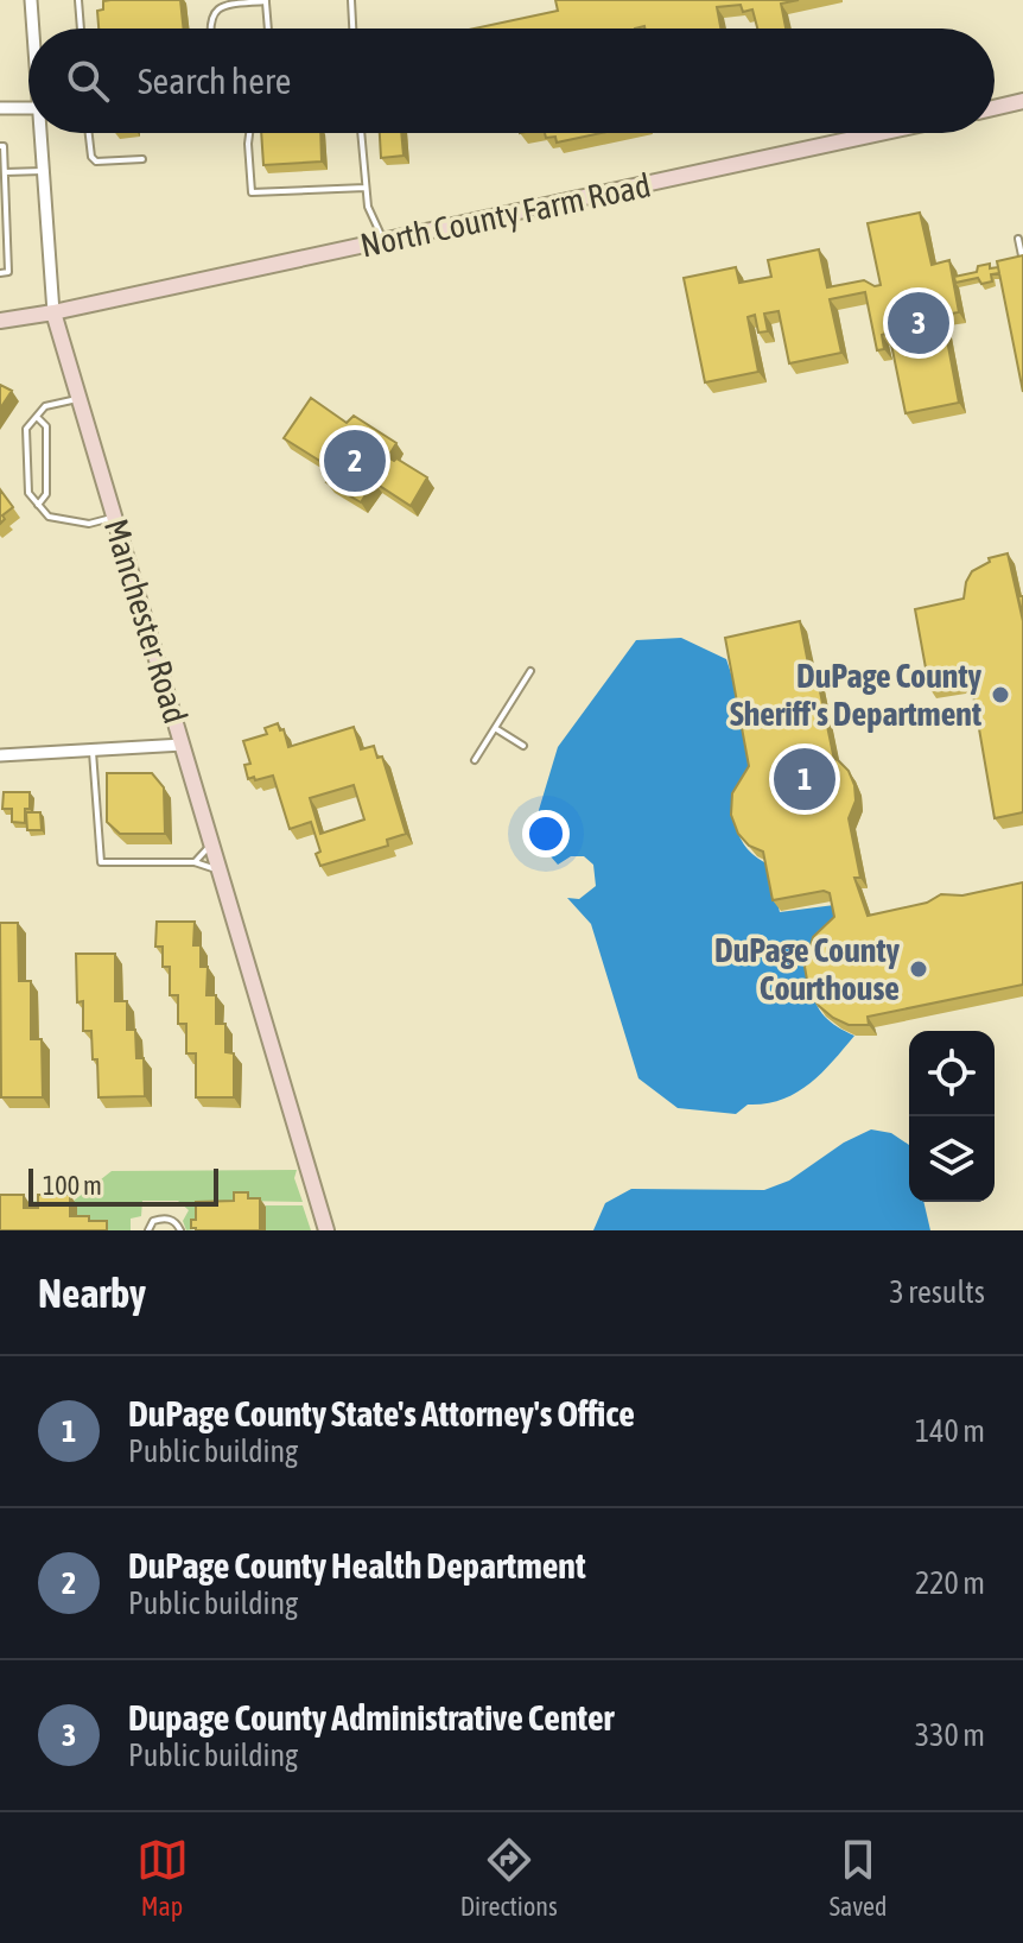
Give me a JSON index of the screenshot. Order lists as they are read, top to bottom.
{
  "streets": {
    "main road": ["North County Farm Road", "Manchester Road"]
  },
  "crossings": [
    ["North County Farm Road", "Manchester Road"]
  ],
  "places": ["DuPage County Sheriff's Department", "DuPage County Courthouse"],
  "scale_bar": "100 m",
  "page": {
    "search": "Search here",
    "pins": ["3", "2", "1"],
    "scale": "100 m",
    "heading": ["Nearby", "3 results"],
    "list": [
      {
        "mark": "1",
        "name": "DuPage County State's Attorney's Office",
        "note": "Public building",
        "value": "140 m"
      },
      {
        "mark": "2",
        "name": "DuPage County Health Department",
        "note": "Public building",
        "value": "220 m"
      },
      {
        "mark": "3",
        "name": "Dupage County Administrative Center",
        "note": "Public building",
        "value": "330 m"
      }
    ],
    "nav": ["Map", "Directions", "Saved"]
  }
}
